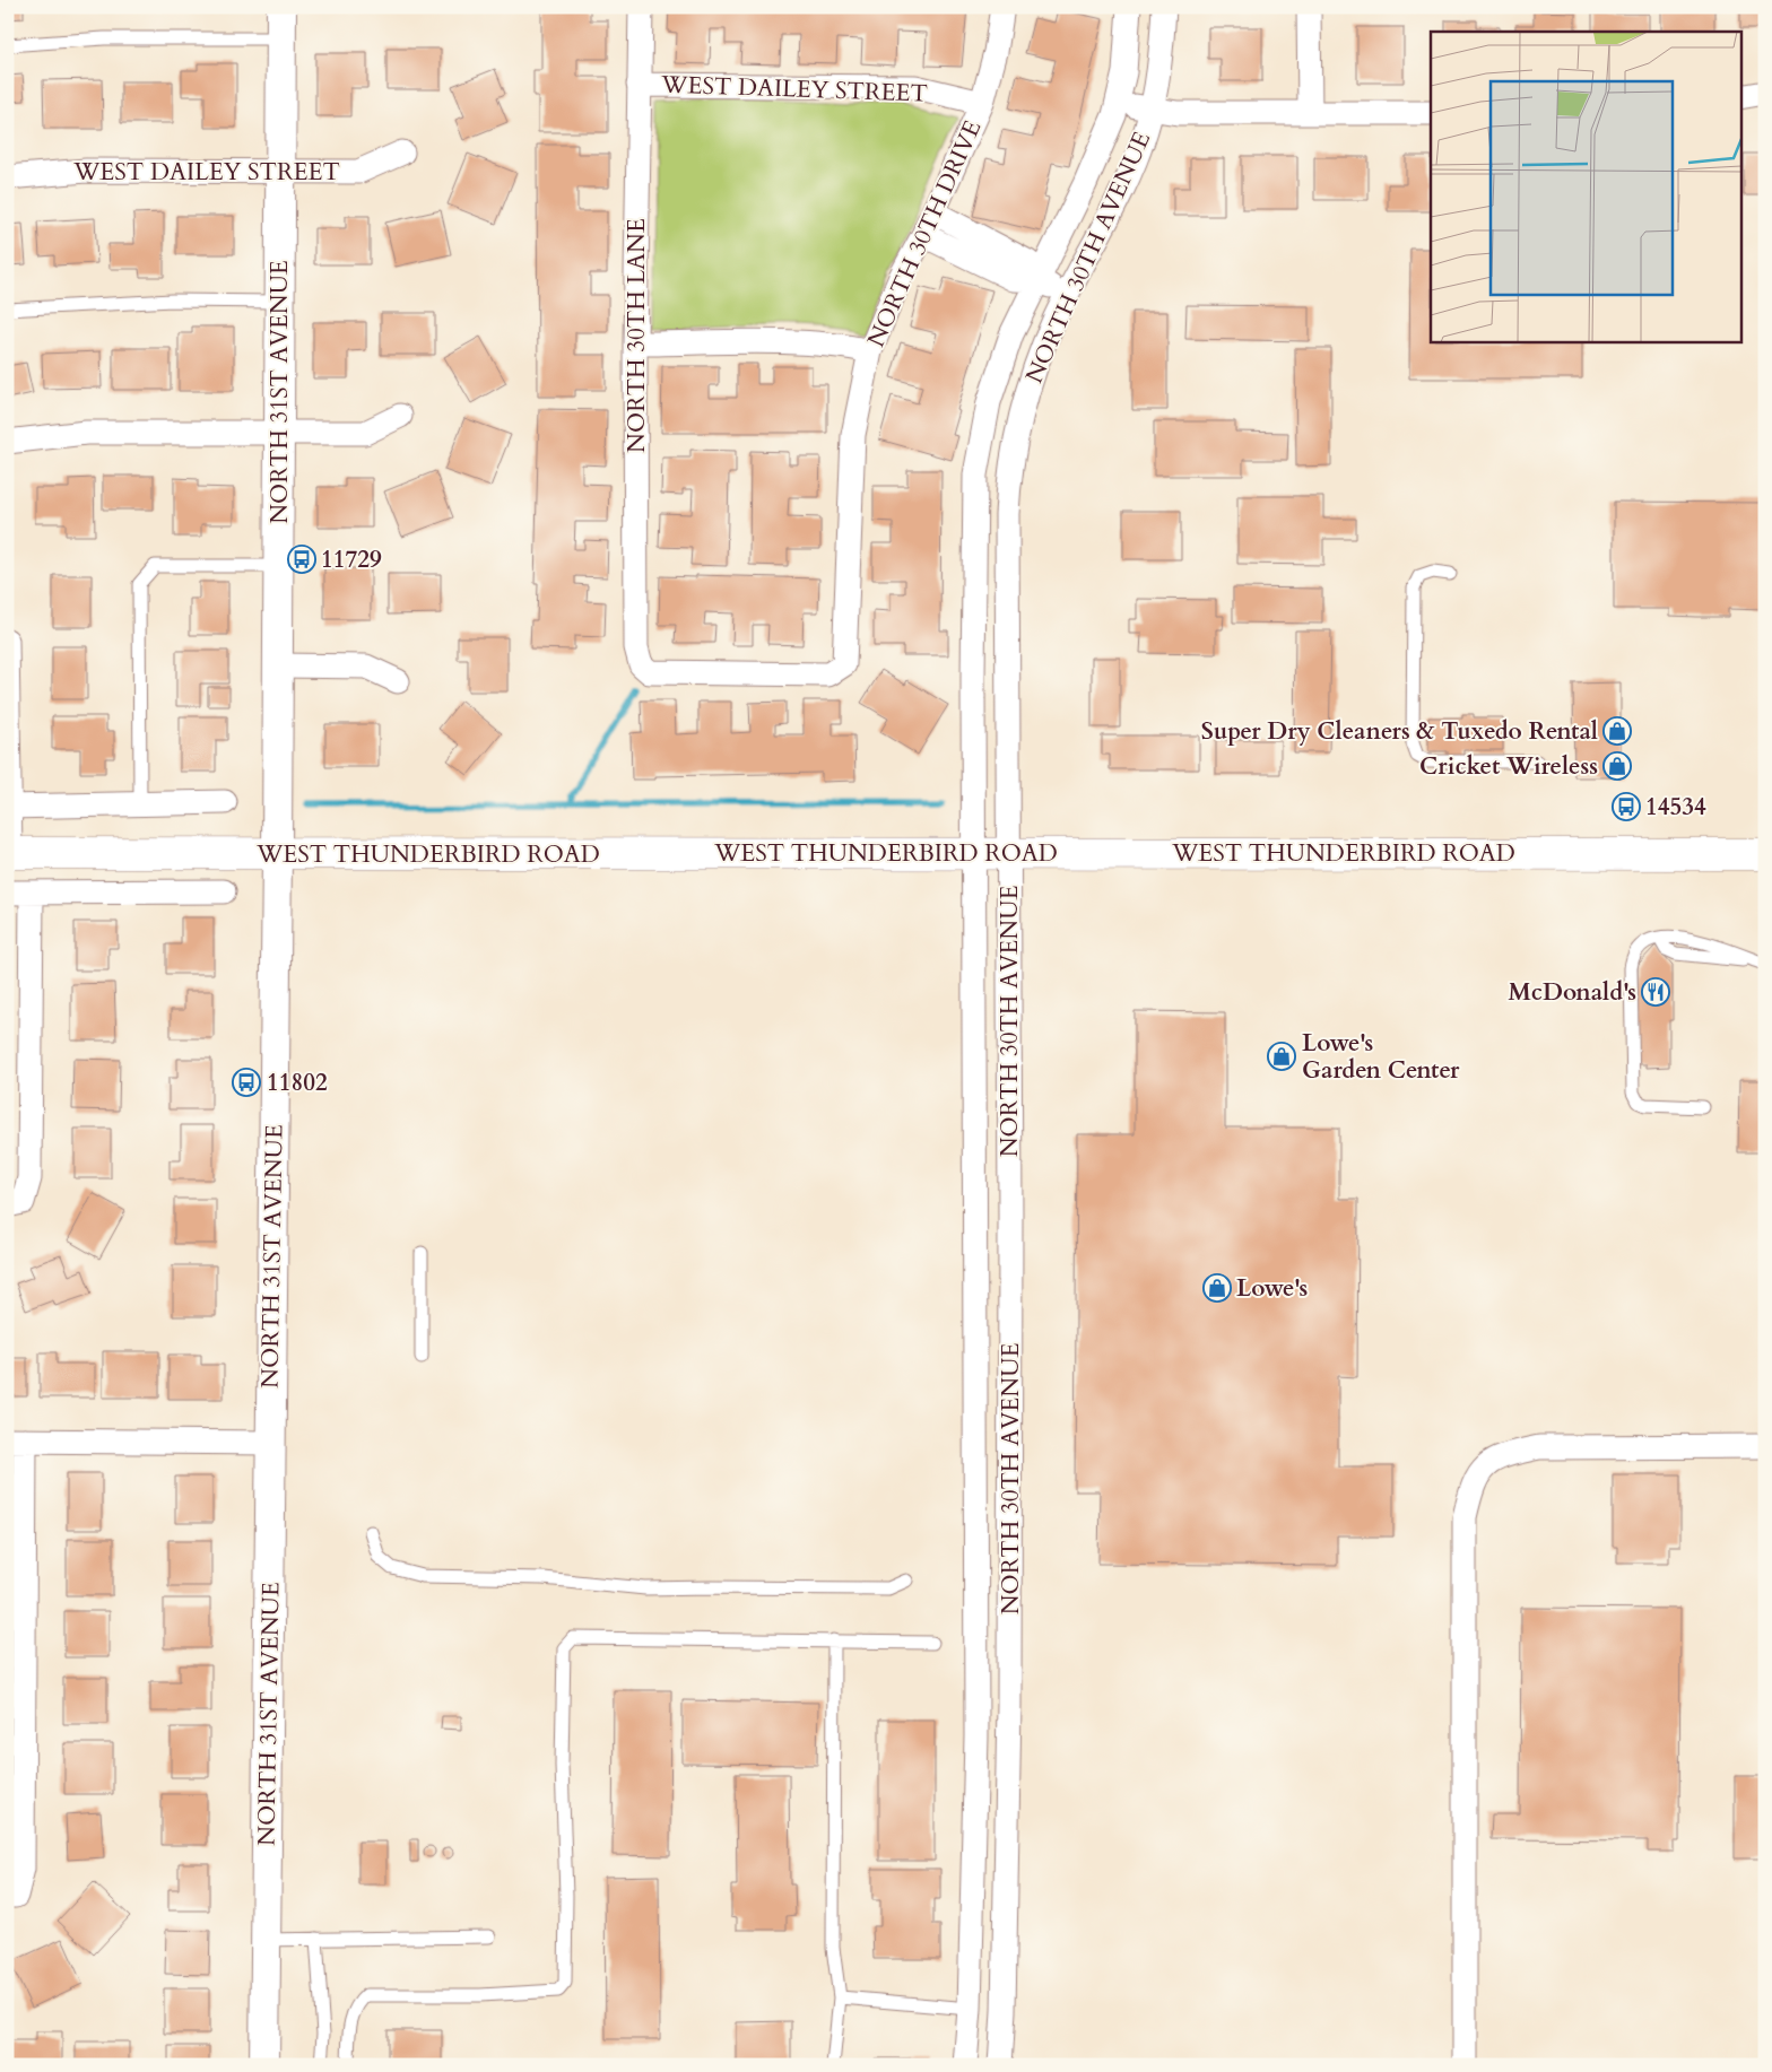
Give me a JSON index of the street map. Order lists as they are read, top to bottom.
{
  "streets": {
    "main road": ["WEST THUNDERBIRD ROAD"],
    "street": [
      "WEST DAILEY STREET",
      "NORTH 30TH DRIVE",
      "NORTH 30TH AVENUE",
      "NORTH 30TH LANE",
      "NORTH 31ST AVENUE"
    ]
  },
  "crossings": [
    ["WEST DAILEY STREET", "NORTH 30TH DRIVE"],
    ["WEST DAILEY STREET", "NORTH 30TH LANE"],
    ["WEST DAILEY STREET", "NORTH 31ST AVENUE"],
    ["NORTH 30TH DRIVE", "NORTH 30TH LANE"],
    ["NORTH 30TH AVENUE", "WEST THUNDERBIRD ROAD"],
    ["NORTH 31ST AVENUE", "WEST THUNDERBIRD ROAD"]
  ],
  "places": {
    "bus stop": ["11729", "14534", "11802"],
    "shop": [
      "Super Dry Cleaners & Tuxedo Rental",
      "Cricket Wireless",
      "Lowe's Garden Center",
      "Lowe's"
    ],
    "restaurant": ["McDonald's"]
  }
}
